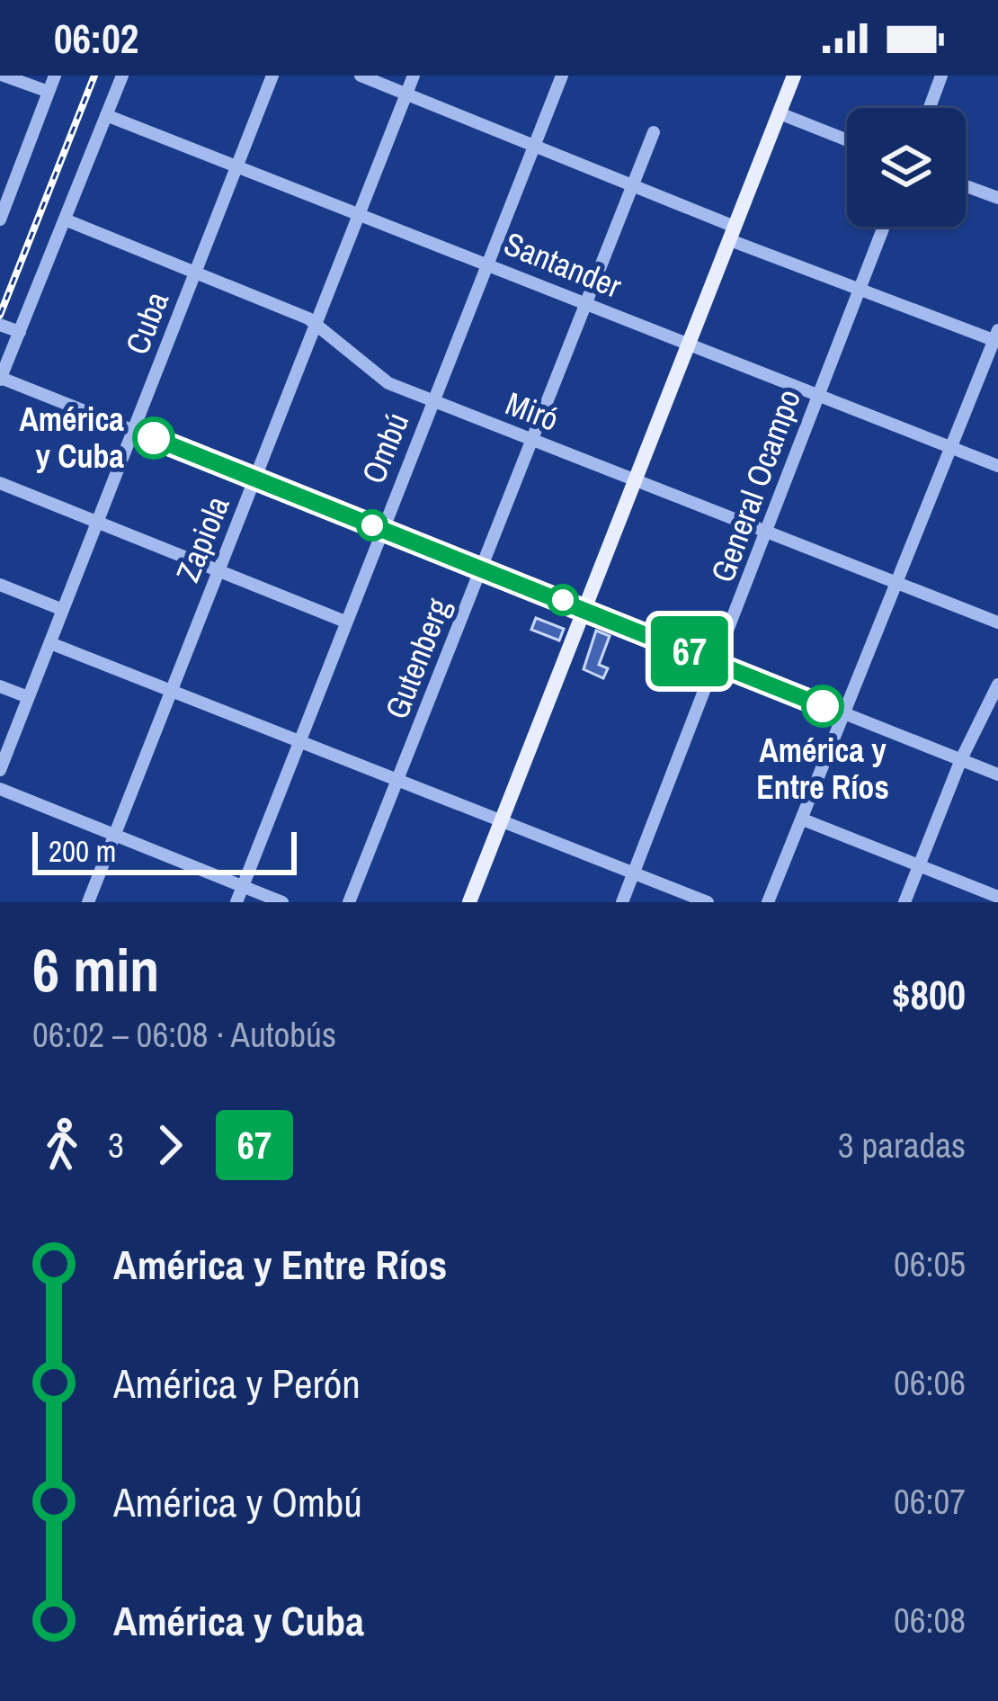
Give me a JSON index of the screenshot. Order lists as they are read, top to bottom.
{
  "streets": {
    "street": [
      "Santander",
      "Cuba",
      "Miró",
      "Ombú",
      "General Ocampo",
      "Zapiola",
      "Gutenberg"
    ]
  },
  "crossings": [
    ["Santander", "Cuba"],
    ["Santander", "Ombú"],
    ["Santander", "General Ocampo"],
    ["Santander", "Zapiola"],
    ["Santander", "Gutenberg"],
    ["Cuba", "Miró"],
    ["Miró", "Ombú"],
    ["Miró", "General Ocampo"],
    ["Miró", "Zapiola"],
    ["Miró", "Gutenberg"]
  ],
  "places": ["América y Cuba", "América y Entre Ríos"],
  "lines": ["bus line 67"],
  "scale_bar": "200 m",
  "page": {
    "status": "06:02",
    "on_map": "67",
    "scale": "200 m",
    "heading": ["6 min", "06:02 – 06:08 · Autobús", "$800"],
    "legs": ["3", "67", "3 paradas"],
    "list": [
      {
        "name": "América y Entre Ríos",
        "value": "06:05"
      },
      {
        "name": "América y Perón",
        "value": "06:06"
      },
      {
        "name": "América y Ombú",
        "value": "06:07"
      },
      {
        "name": "América y Cuba",
        "value": "06:08"
      }
    ]
  }
}
